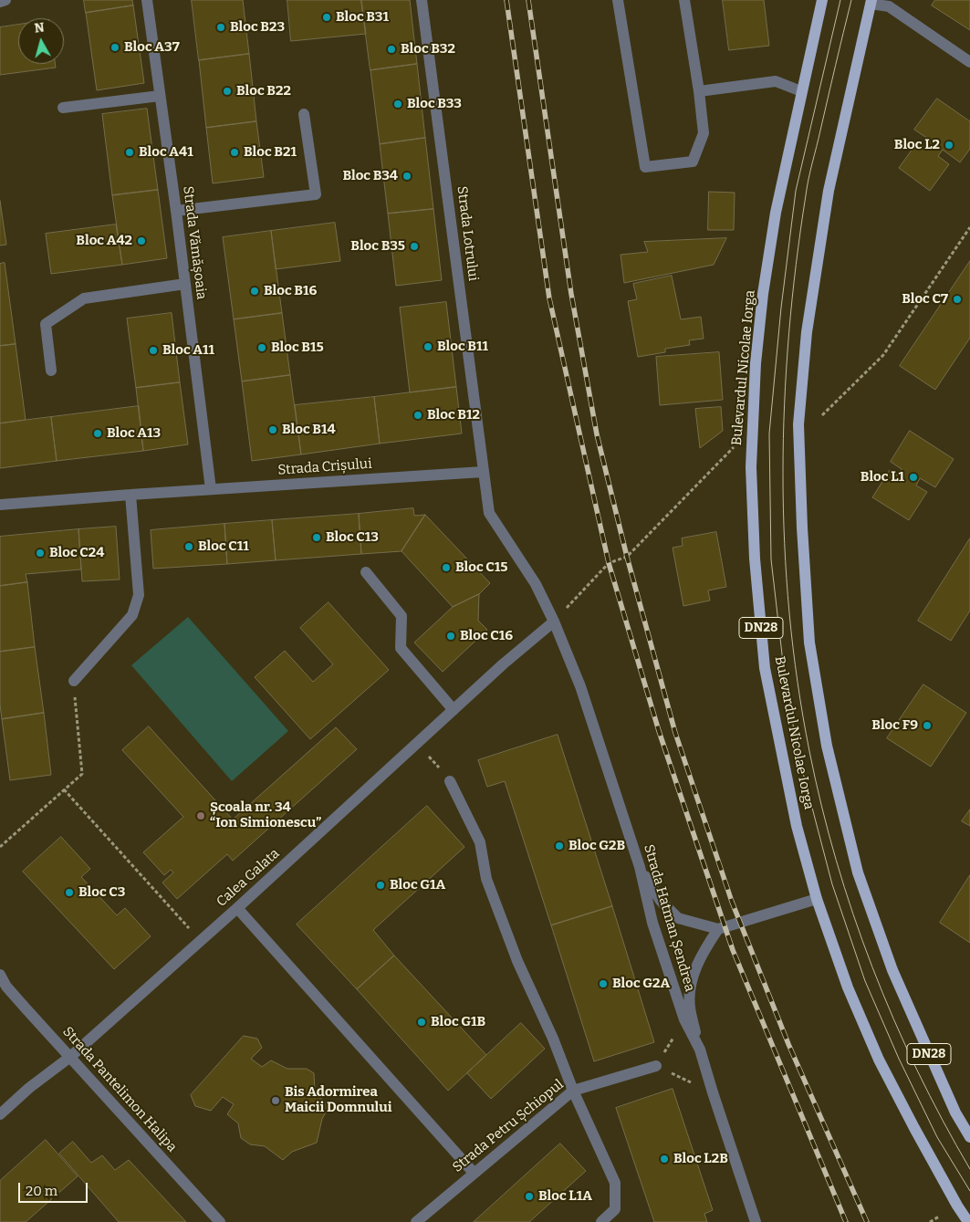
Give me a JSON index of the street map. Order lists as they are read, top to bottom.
{
  "streets": {
    "main road": ["Bulevardul Nicolae Iorga", "DN28"],
    "street": [
      "Strada Lotrului",
      "Strada Vămășoaia",
      "Strada Crișului",
      "Calea Galata",
      "Strada Hatman Șendrea",
      "Strada Pantelimon Halipa",
      "Strada Petru Șchiopul"
    ]
  },
  "crossings": [
    ["Strada Lotrului", "Strada Crișului"],
    ["Strada Vămășoaia", "Strada Crișului"],
    ["Calea Galata", "Strada Hatman Șendrea"],
    ["Calea Galata", "Strada Pantelimon Halipa"]
  ],
  "places": [
    "Bloc B31",
    "Bloc B23",
    "Bloc A37",
    "Bloc B32",
    "Bloc B22",
    "Bloc B33",
    "Bloc L2",
    "Bloc A41",
    "Bloc B21",
    "Bloc B34",
    "Bloc A42",
    "Bloc B35",
    "Bloc B16",
    "Bloc C7",
    "Bloc B11",
    "Bloc B15",
    "Bloc A11",
    "Bloc B12",
    "Bloc B14",
    "Bloc A13",
    "Bloc L1",
    "Bloc C13",
    "Bloc C11",
    "Bloc C24",
    "Bloc C15",
    "Bloc C16",
    "Bloc F9",
    "Școala nr. 34 “Ion Simionescu”",
    "Bloc G2B",
    "Bloc G1A",
    "Bloc C3",
    "Bloc G2A",
    "Bloc G1B",
    "Bis Adormirea Maicii Domnului",
    "Bloc L2B",
    "Bloc L1A"
  ],
  "scale_bar": "20 m",
  "north": "top"
}
